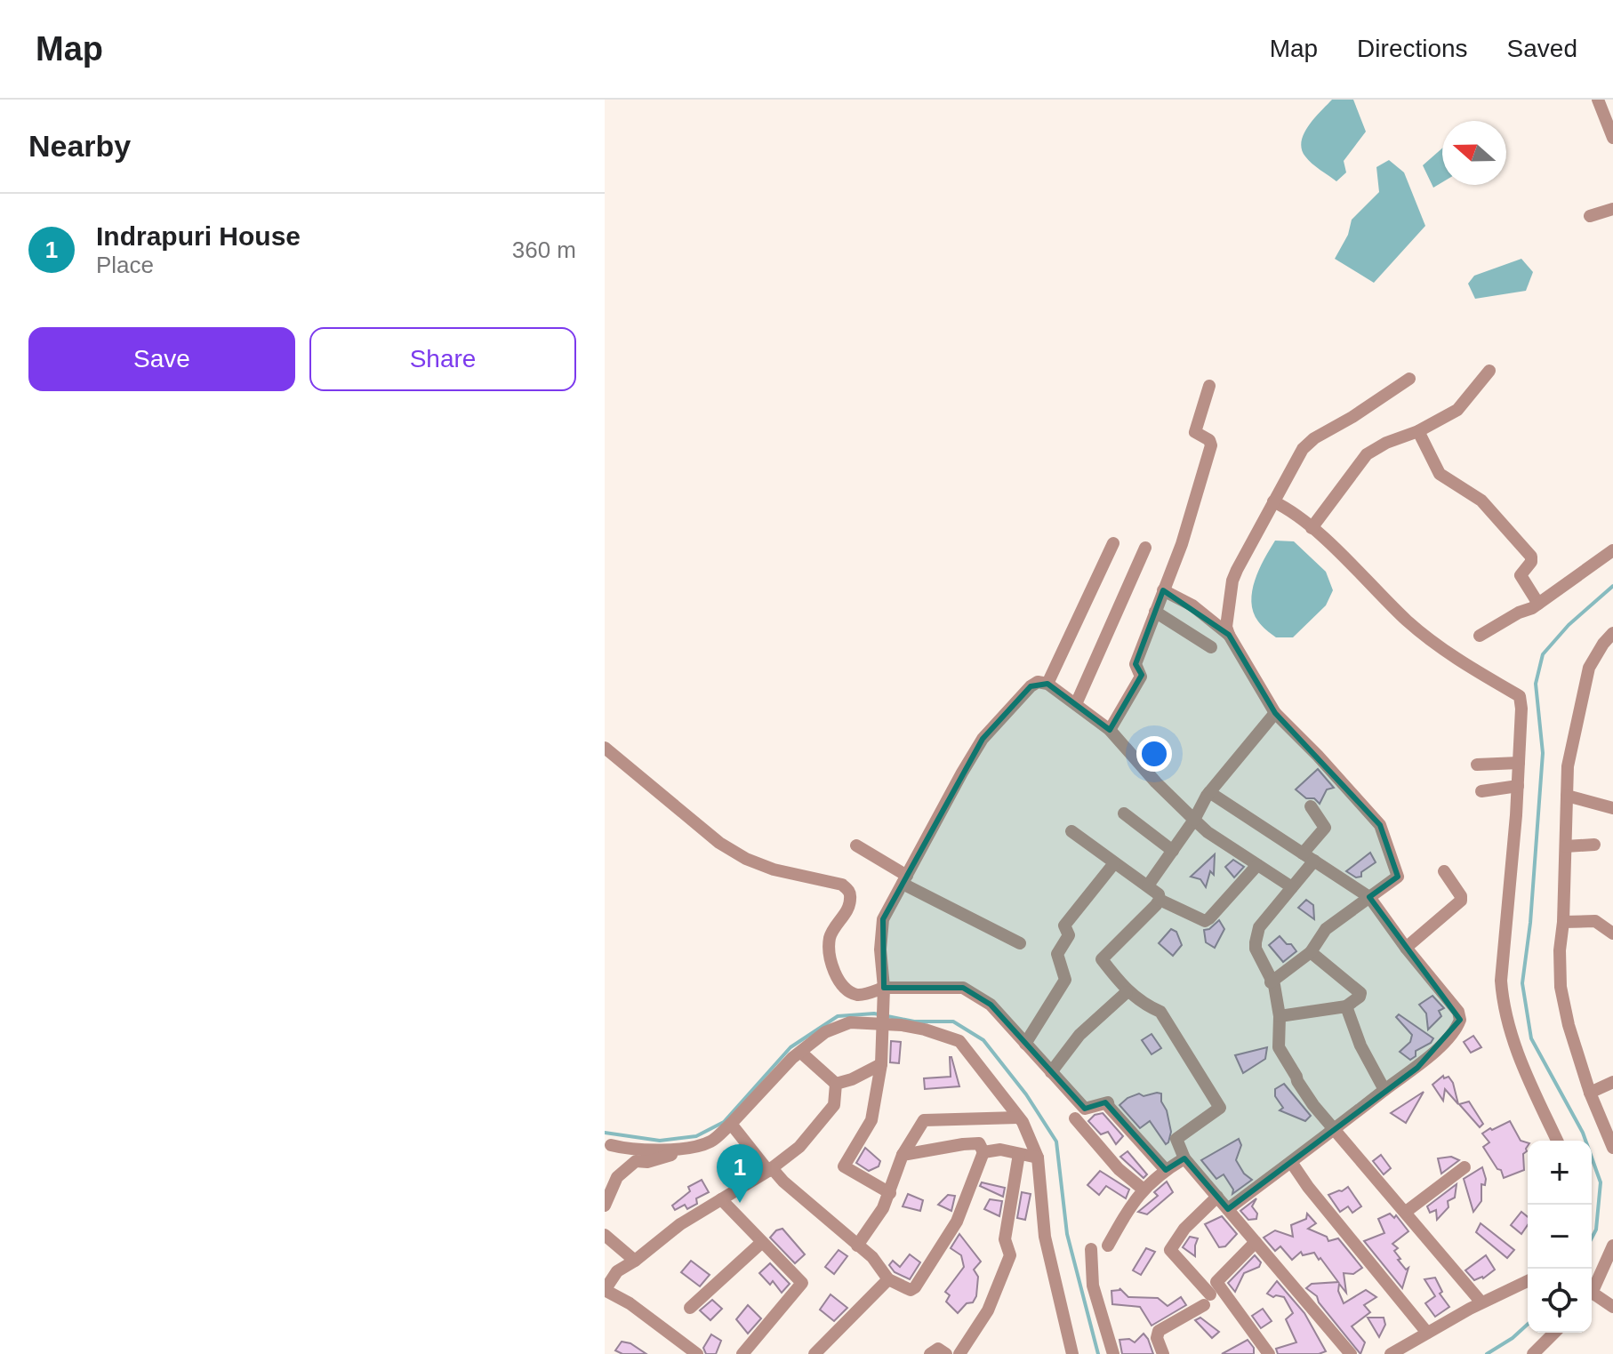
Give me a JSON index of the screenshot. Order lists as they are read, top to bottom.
{
  "north": "left",
  "page": {
    "header": "Map",
    "nav": ["Map", "Directions", "Saved"],
    "heading": "Nearby",
    "list": [
      {
        "mark": "1",
        "name": "Indrapuri House",
        "note": "Place",
        "value": "360 m"
      }
    ],
    "buttons": ["Save", "Share"],
    "map_buttons": ["+", "−"],
    "pins": "1"
  }
}
